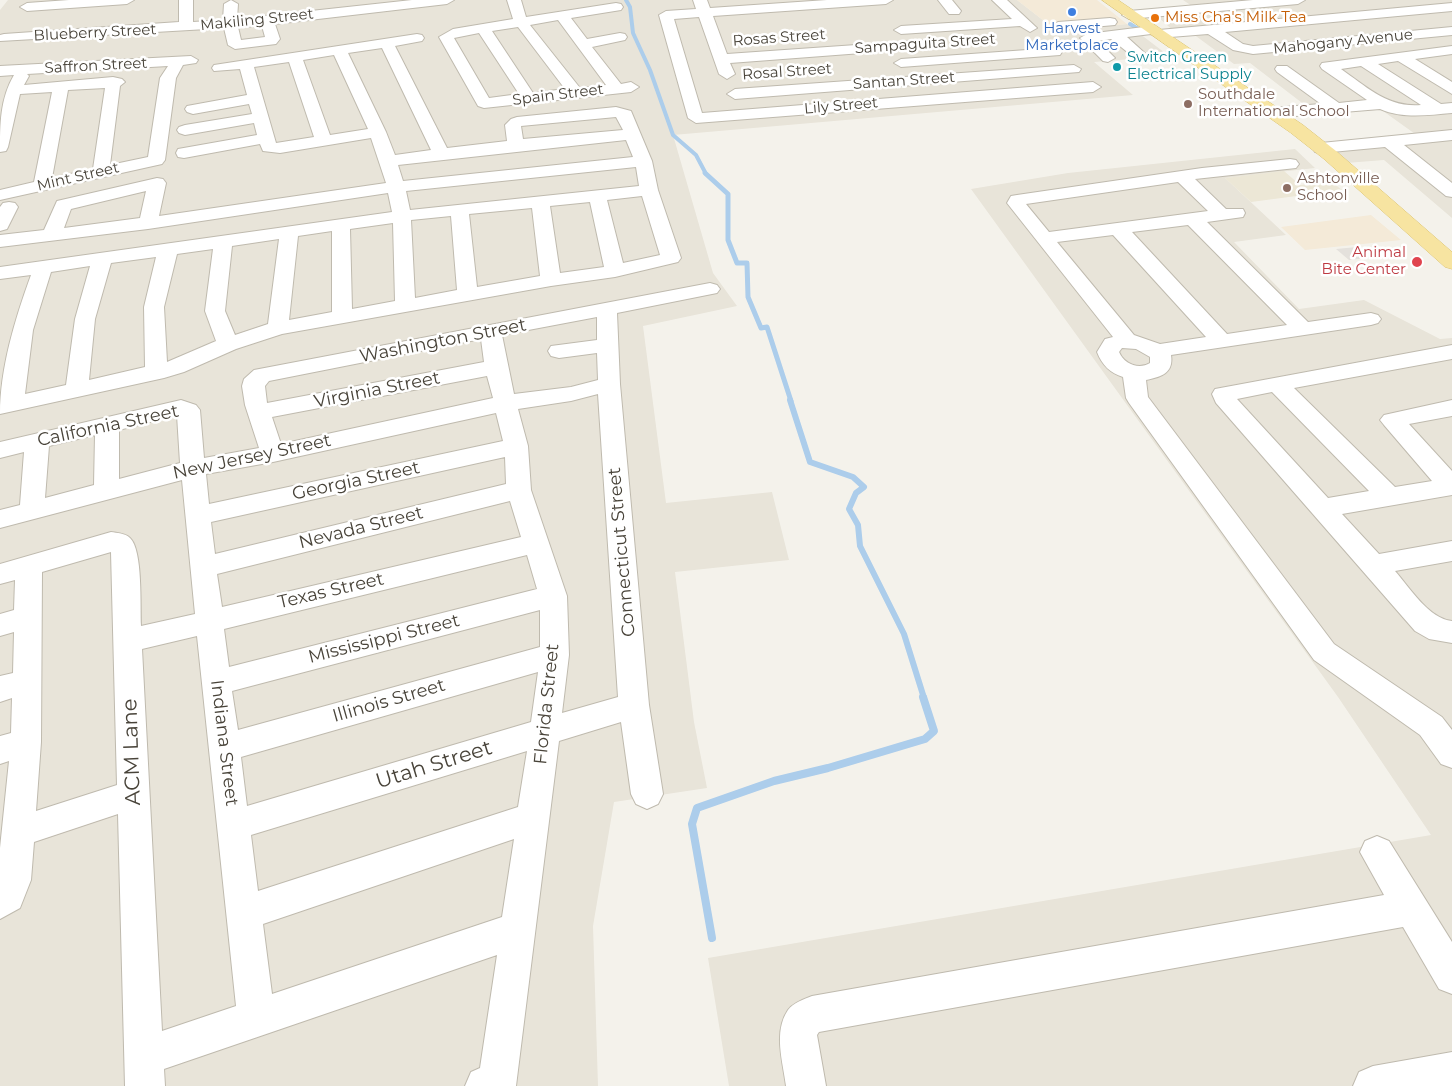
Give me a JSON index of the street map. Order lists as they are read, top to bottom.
{
  "streets": {
    "street": [
      "Makiling Street",
      "Blueberry Street",
      "Mahogany Avenue",
      "Sampaguita Street",
      "Saffron Street",
      "Santan Street",
      "Spain Street",
      "Lily Street",
      "Mint Street",
      "Washington Street",
      "Virginia Street",
      "California Street",
      "New Jersey Street",
      "Georgia Street",
      "Nevada Street",
      "Connecticut Street",
      "Texas Street",
      "Mississippi Street",
      "Illinois Street",
      "Florida Street",
      "Indiana Street",
      "ACM Lane",
      "Utah Street"
    ]
  },
  "crossings": [
    ["Makiling Street", "Blueberry Street"],
    ["Saffron Street", "Mint Street"],
    ["Santan Street", "Lily Street"],
    ["Washington Street", "Virginia Street"],
    ["Washington Street", "New Jersey Street"],
    ["Washington Street", "Connecticut Street"],
    ["Washington Street", "Florida Street"],
    ["Virginia Street", "Florida Street"],
    ["California Street", "New Jersey Street"],
    ["California Street", "Indiana Street"],
    ["New Jersey Street", "Connecticut Street"],
    ["New Jersey Street", "Florida Street"],
    ["New Jersey Street", "Indiana Street"],
    ["Georgia Street", "Florida Street"],
    ["Georgia Street", "Indiana Street"],
    ["Nevada Street", "Florida Street"],
    ["Nevada Street", "Indiana Street"],
    ["Connecticut Street", "Utah Street"],
    ["Texas Street", "Florida Street"],
    ["Texas Street", "Indiana Street"],
    ["Texas Street", "ACM Lane"],
    ["Mississippi Street", "Florida Street"],
    ["Mississippi Street", "Indiana Street"],
    ["Illinois Street", "Florida Street"],
    ["Illinois Street", "Indiana Street"],
    ["Florida Street", "Utah Street"],
    ["Indiana Street", "Utah Street"]
  ],
  "places": [
    "Harvest Marketplace",
    "Miss Cha's Milk Tea",
    "Switch Green Electrical Supply",
    "Southdale International School",
    "Ashtonville School",
    "Animal Bite Center"
  ]
}
